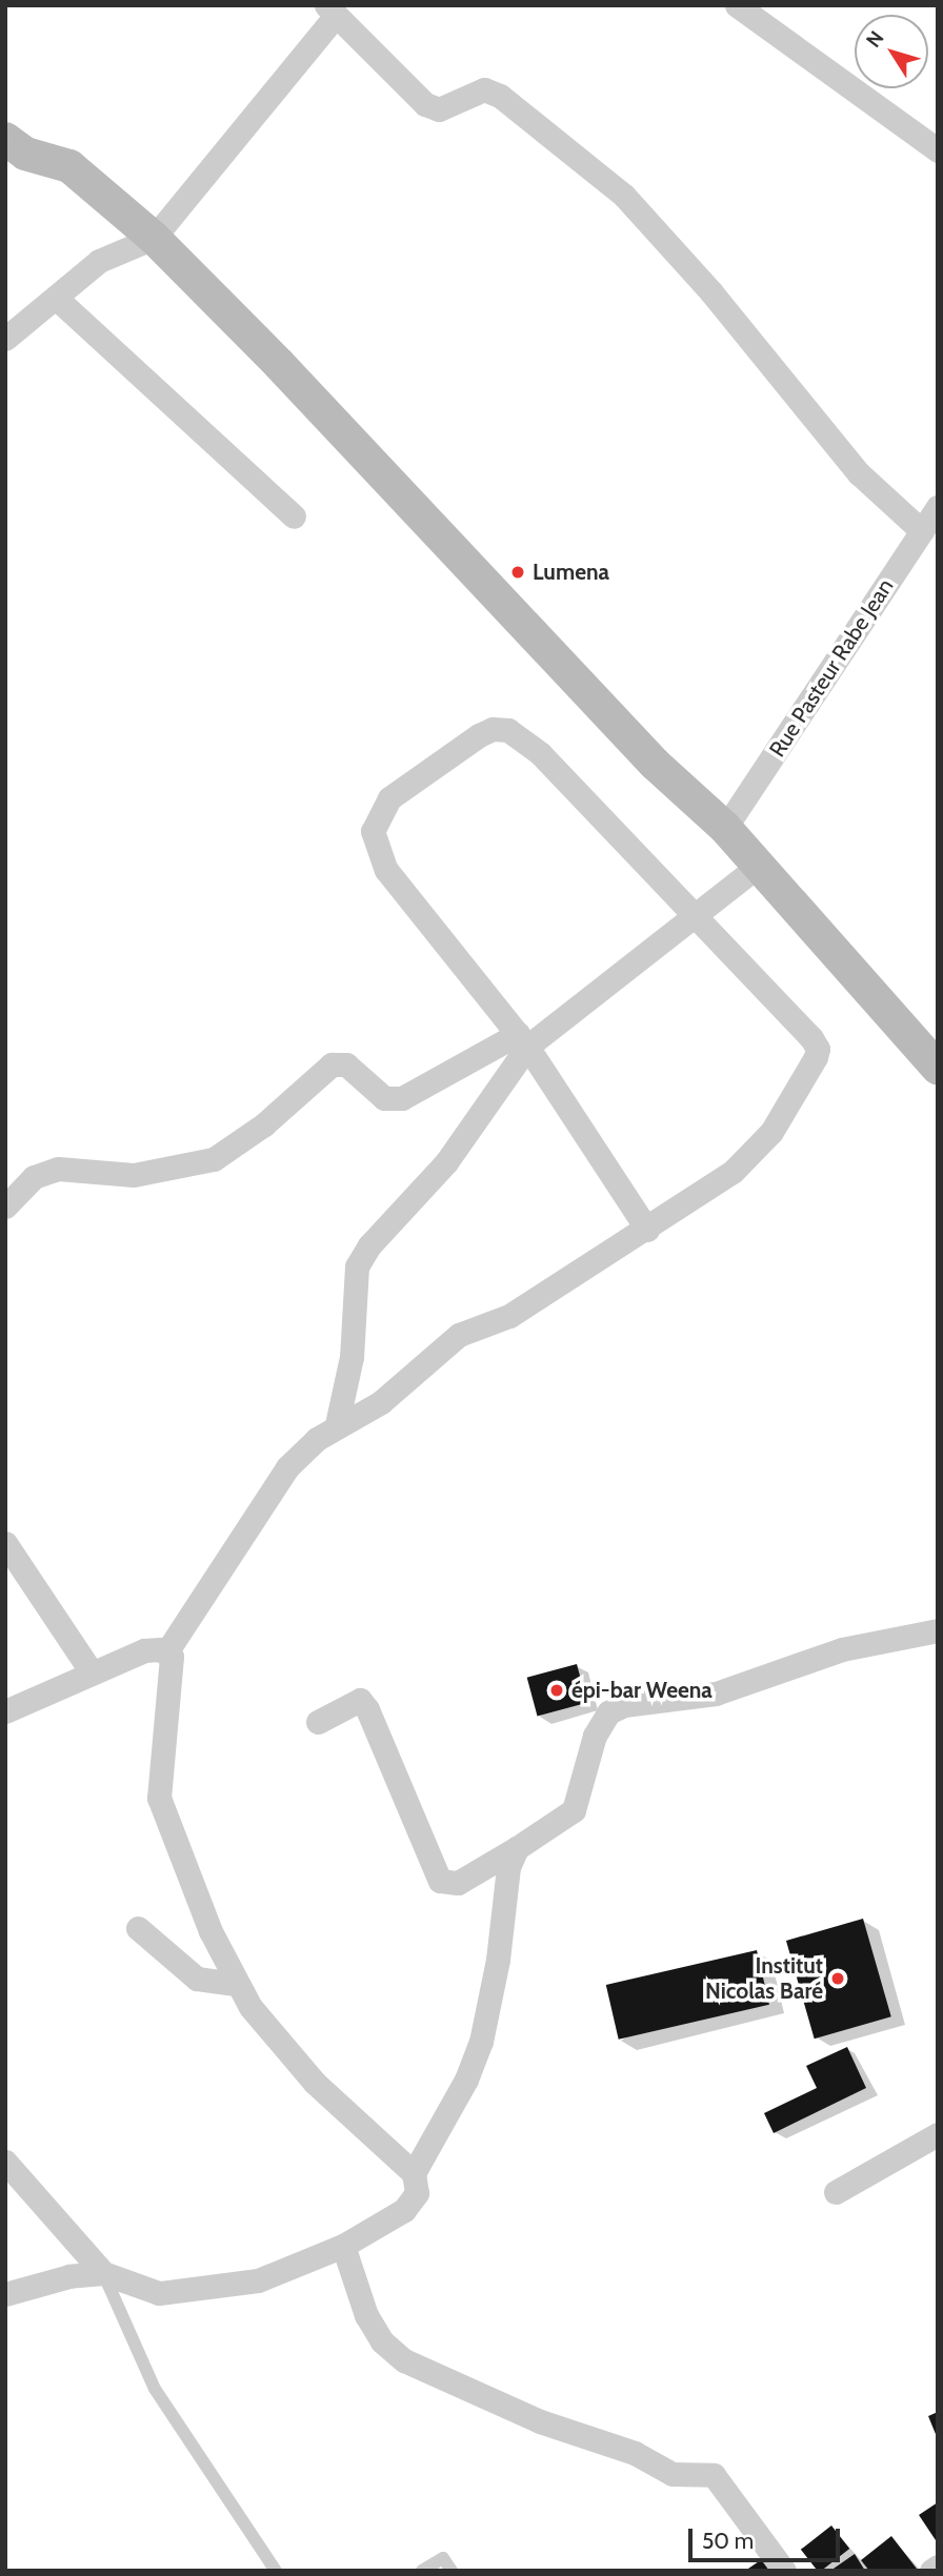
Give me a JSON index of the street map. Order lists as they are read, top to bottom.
{
  "streets": {
    "street": ["Rue Pasteur Rabe Jean"]
  },
  "places": ["Lumena", "épi-bar Weena", "Institut Nicolas Baré"],
  "scale_bar": "50 m",
  "north": "top left"
}
